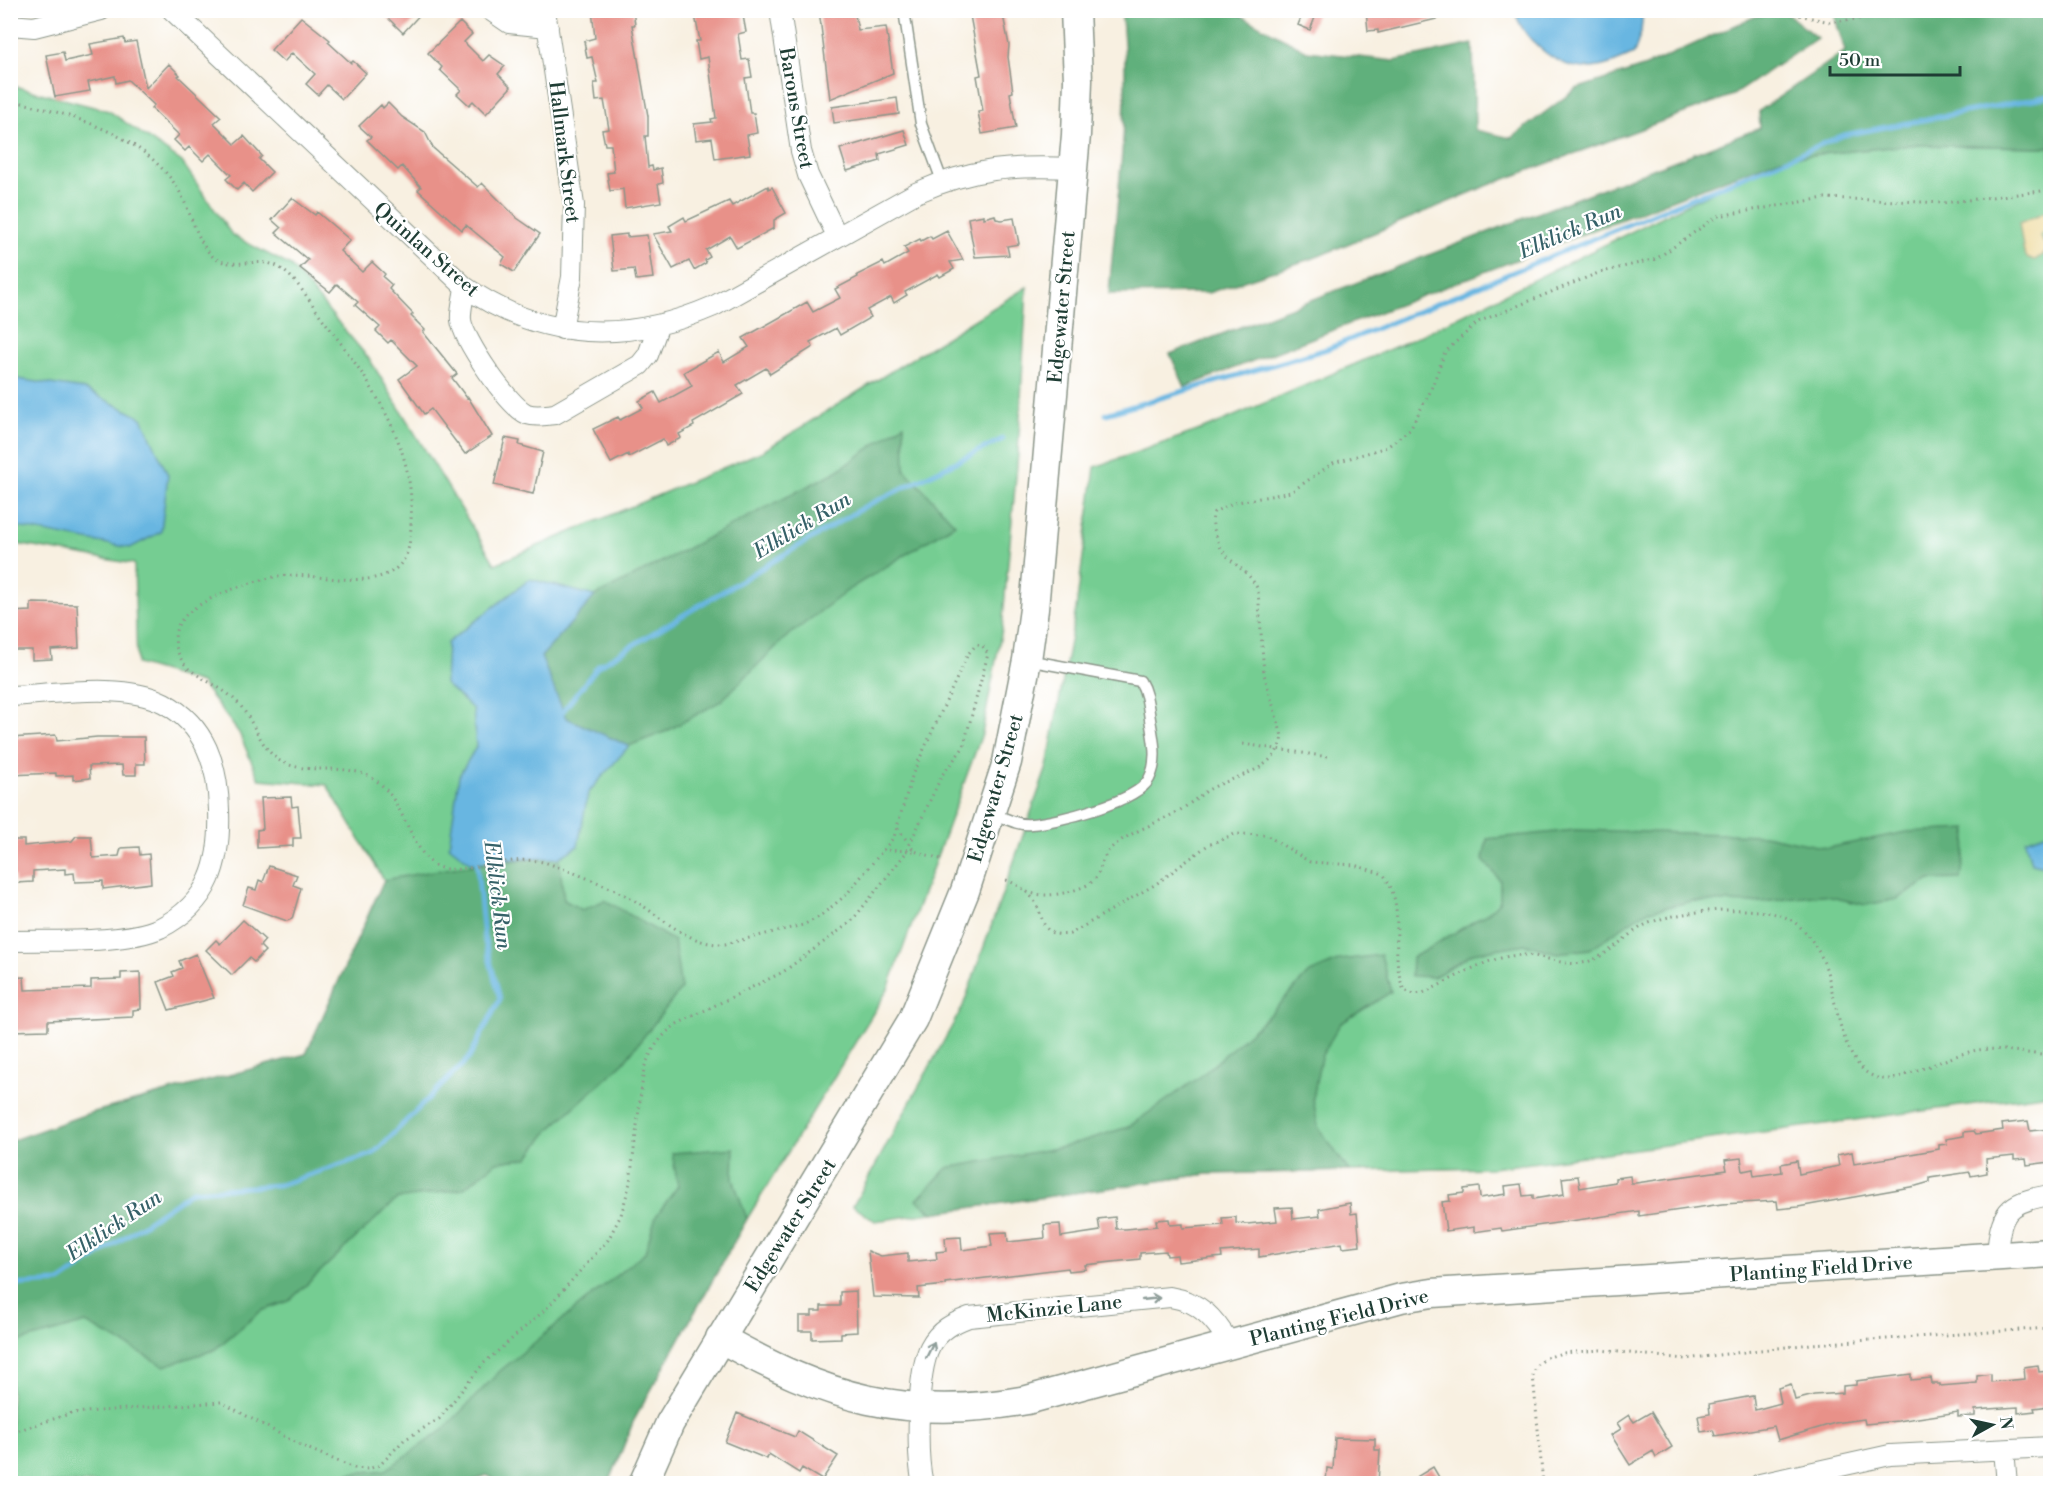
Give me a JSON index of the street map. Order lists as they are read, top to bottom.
{
  "streets": {
    "street": [
      "Barons Street",
      "Hallmark Street",
      "Quinlan Street",
      "Edgewater Street",
      "Planting Field Drive",
      "McKinzie Lane"
    ]
  },
  "crossings": [
    ["Barons Street", "Quinlan Street"],
    ["Hallmark Street", "Quinlan Street"],
    ["Quinlan Street", "Edgewater Street"],
    ["Edgewater Street", "Planting Field Drive"],
    ["Planting Field Drive", "McKinzie Lane"]
  ],
  "one_way": ["McKinzie Lane"],
  "water": ["Elklick Run"],
  "scale_bar": "50 m",
  "north": "right"
}
